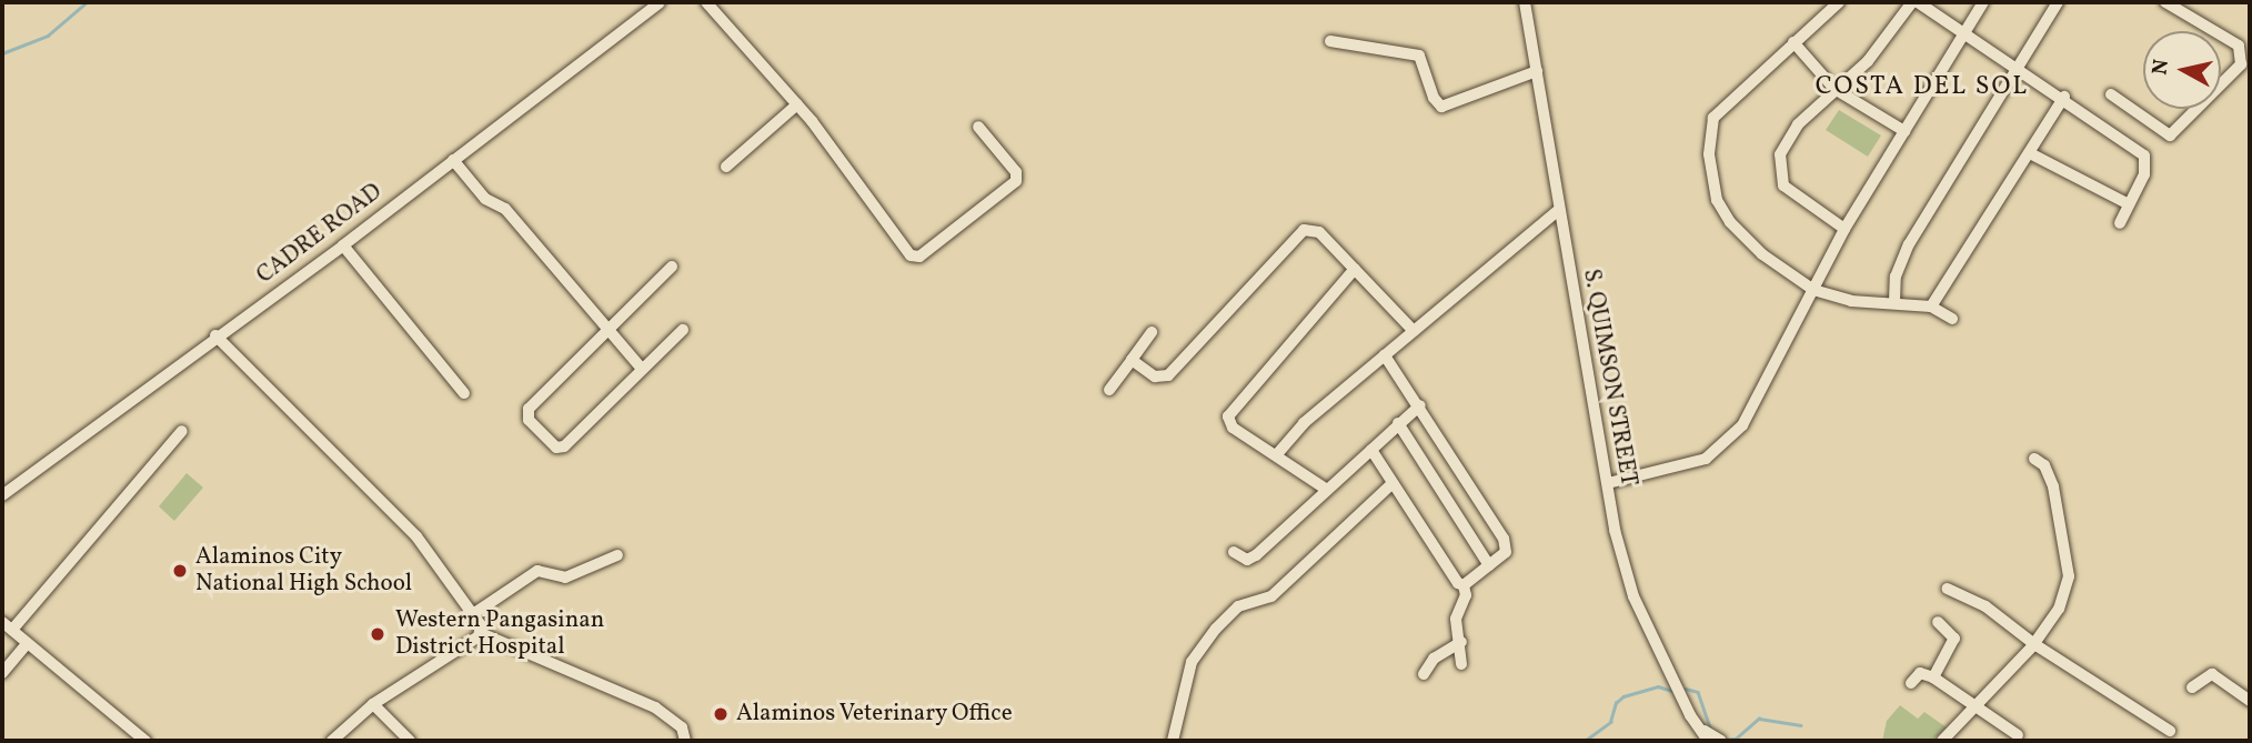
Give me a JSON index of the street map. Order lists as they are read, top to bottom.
{
  "streets": {
    "street": ["CADRE ROAD", "S. QUIMSON STREET"]
  },
  "districts": ["COSTA DEL SOL"],
  "places": ["Alaminos City National High School", "Western Pangasinan District Hospital", "Alaminos Veterinary Office"],
  "north": "left"
}
